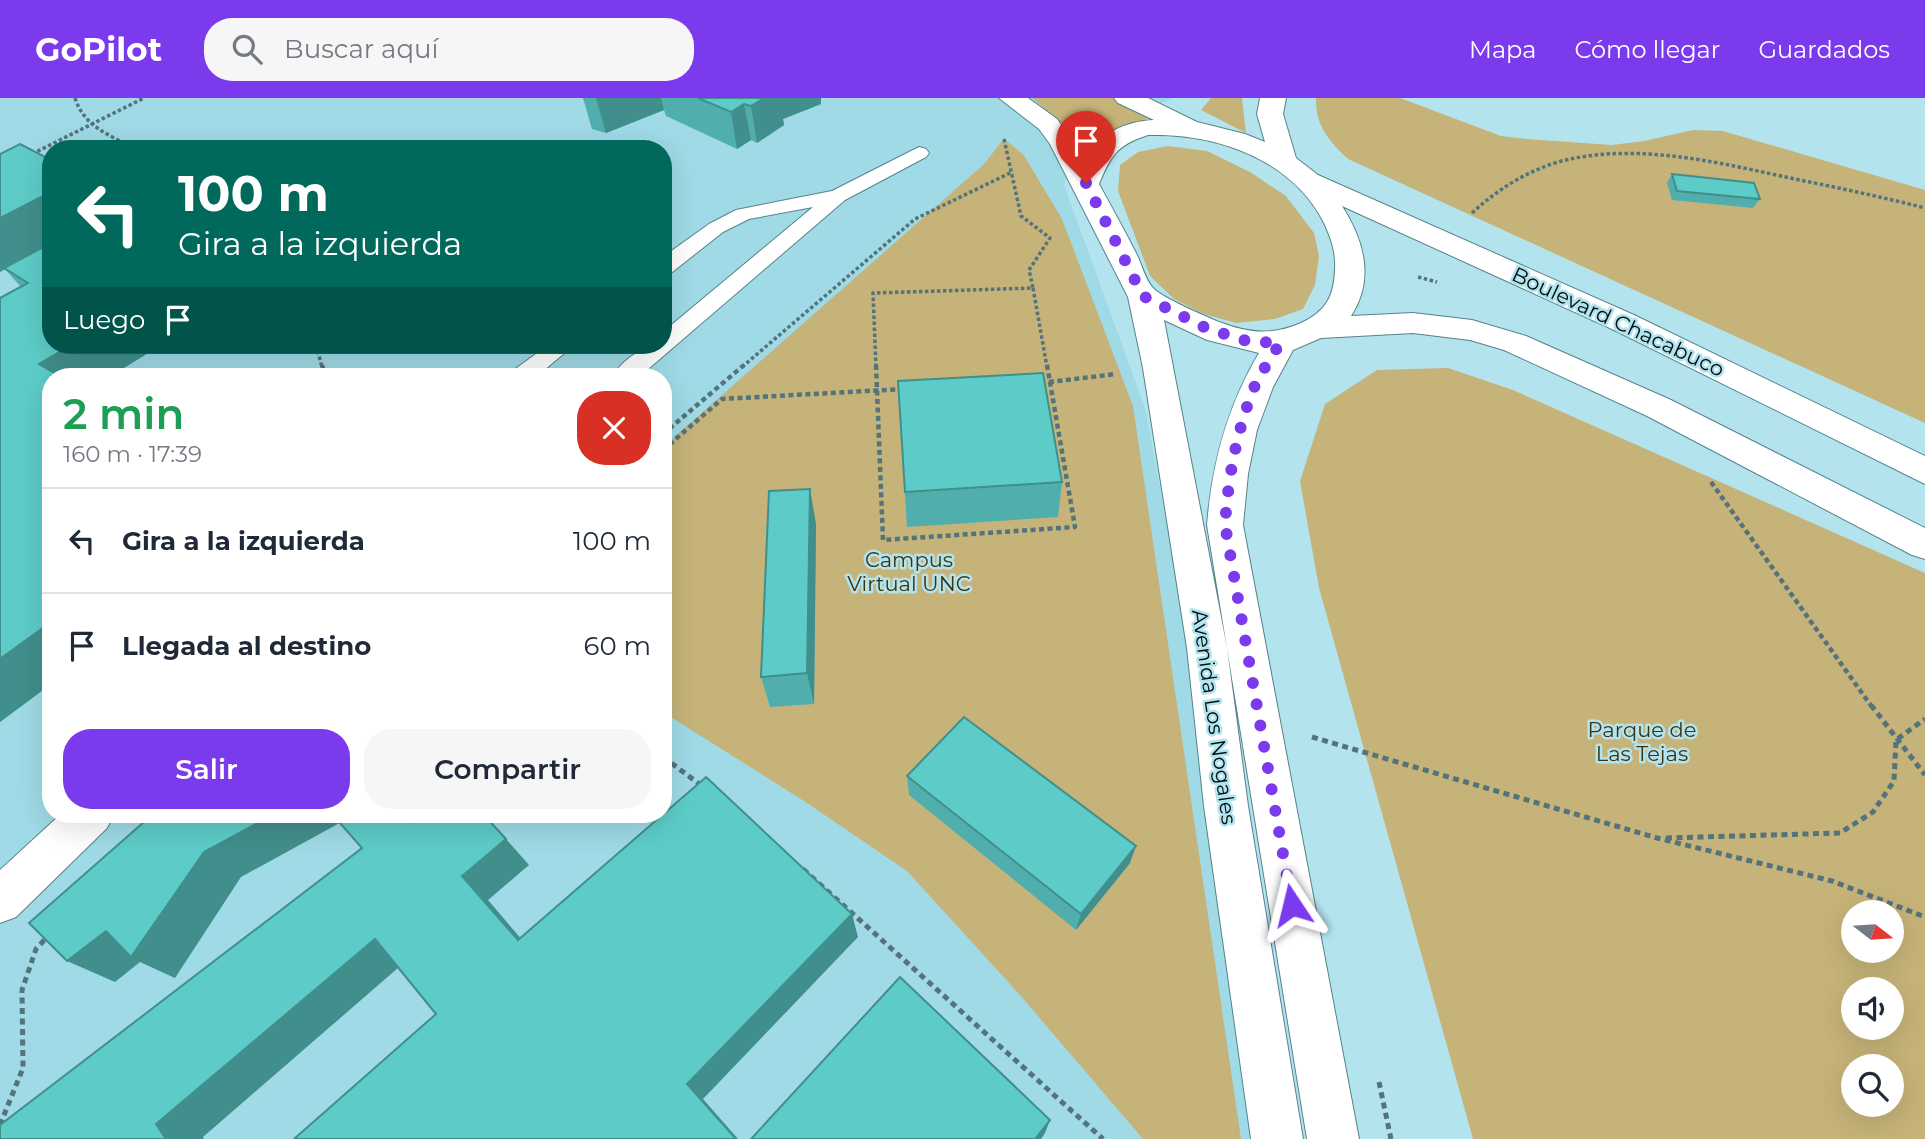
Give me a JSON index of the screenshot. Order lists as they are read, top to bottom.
{
  "streets": {
    "street": ["Boulevard Chacabuco", "Avenida Los Nogales"]
  },
  "crossings": [
    ["Boulevard Chacabuco", "Avenida Los Nogales"]
  ],
  "parks": ["Campus Virtual UNC", "Parque de Las Tejas"],
  "north": "right",
  "page": {
    "header": "GoPilot",
    "search": "Buscar aquí",
    "nav": ["Mapa", "Cómo llegar", "Guardados"],
    "turn": ["100 m", "Gira a la izquierda"],
    "then": "Luego",
    "heading": ["2 min", "160 m · 17:39"],
    "list": [
      {
        "name": "Gira a la izquierda",
        "value": "100 m"
      },
      {
        "name": "Llegada al destino",
        "value": "60 m"
      }
    ],
    "buttons": ["Salir", "Compartir"]
  }
}
